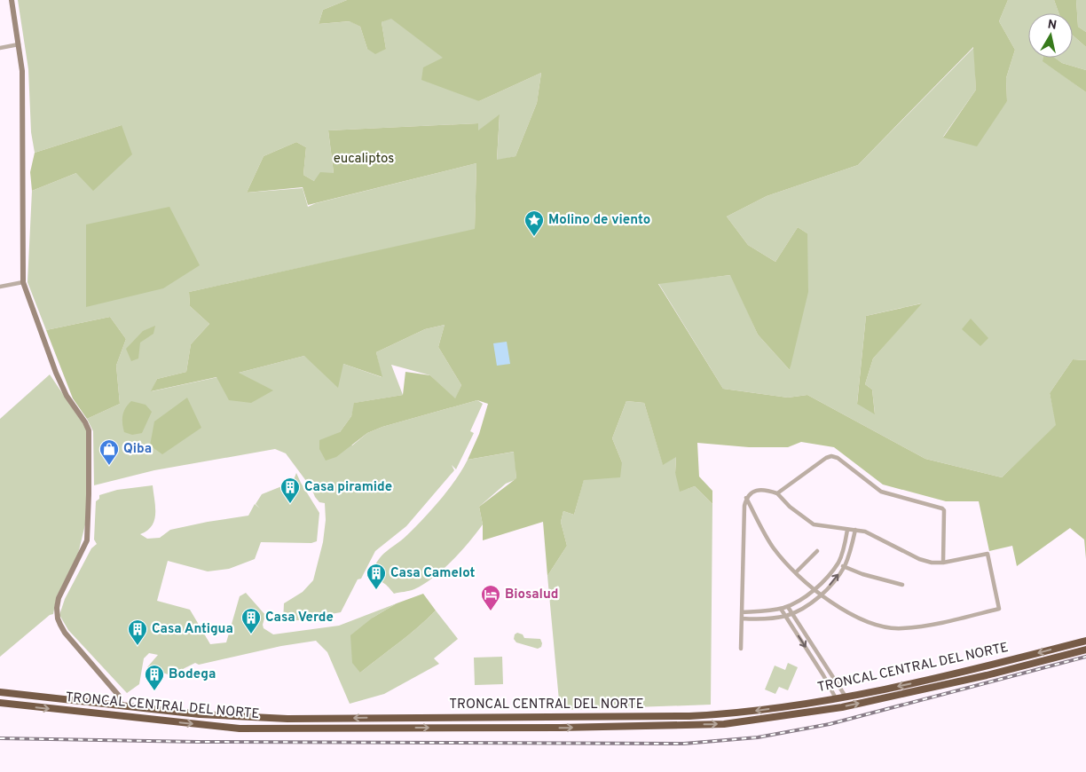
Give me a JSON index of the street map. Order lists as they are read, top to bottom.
{
  "streets": {
    "highway": ["TRONCAL CENTRAL DEL NORTE"]
  },
  "parks": ["eucaliptos"],
  "places": {
    "place": ["Molino de viento"],
    "shop": ["Qiba"],
    "building": [
      "Casa piramide",
      "Casa Camelot",
      "Casa Verde",
      "Casa Antigua",
      "Bodega"
    ],
    "hotel": ["Biosalud"]
  },
  "north": "top"
}
